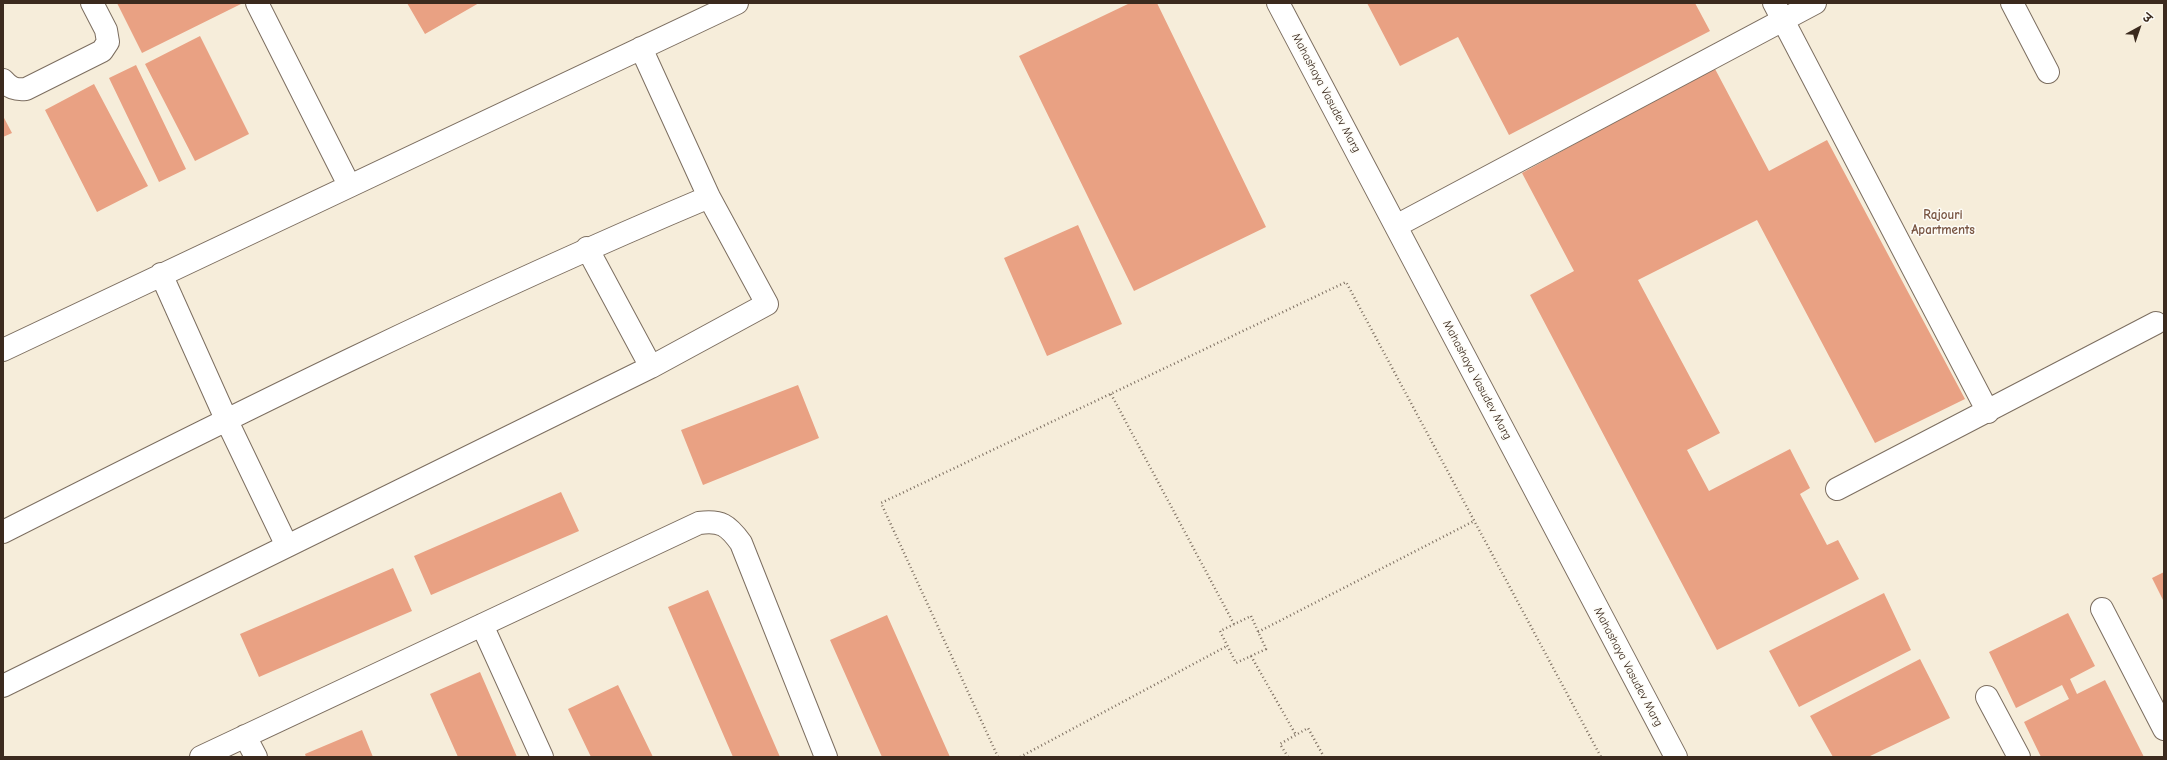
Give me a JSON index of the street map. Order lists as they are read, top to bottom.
{
  "streets": {
    "street": ["Mahashaya Vasudev Marg"]
  },
  "districts": ["Rajouri Apartments"],
  "north": "top right"
}
